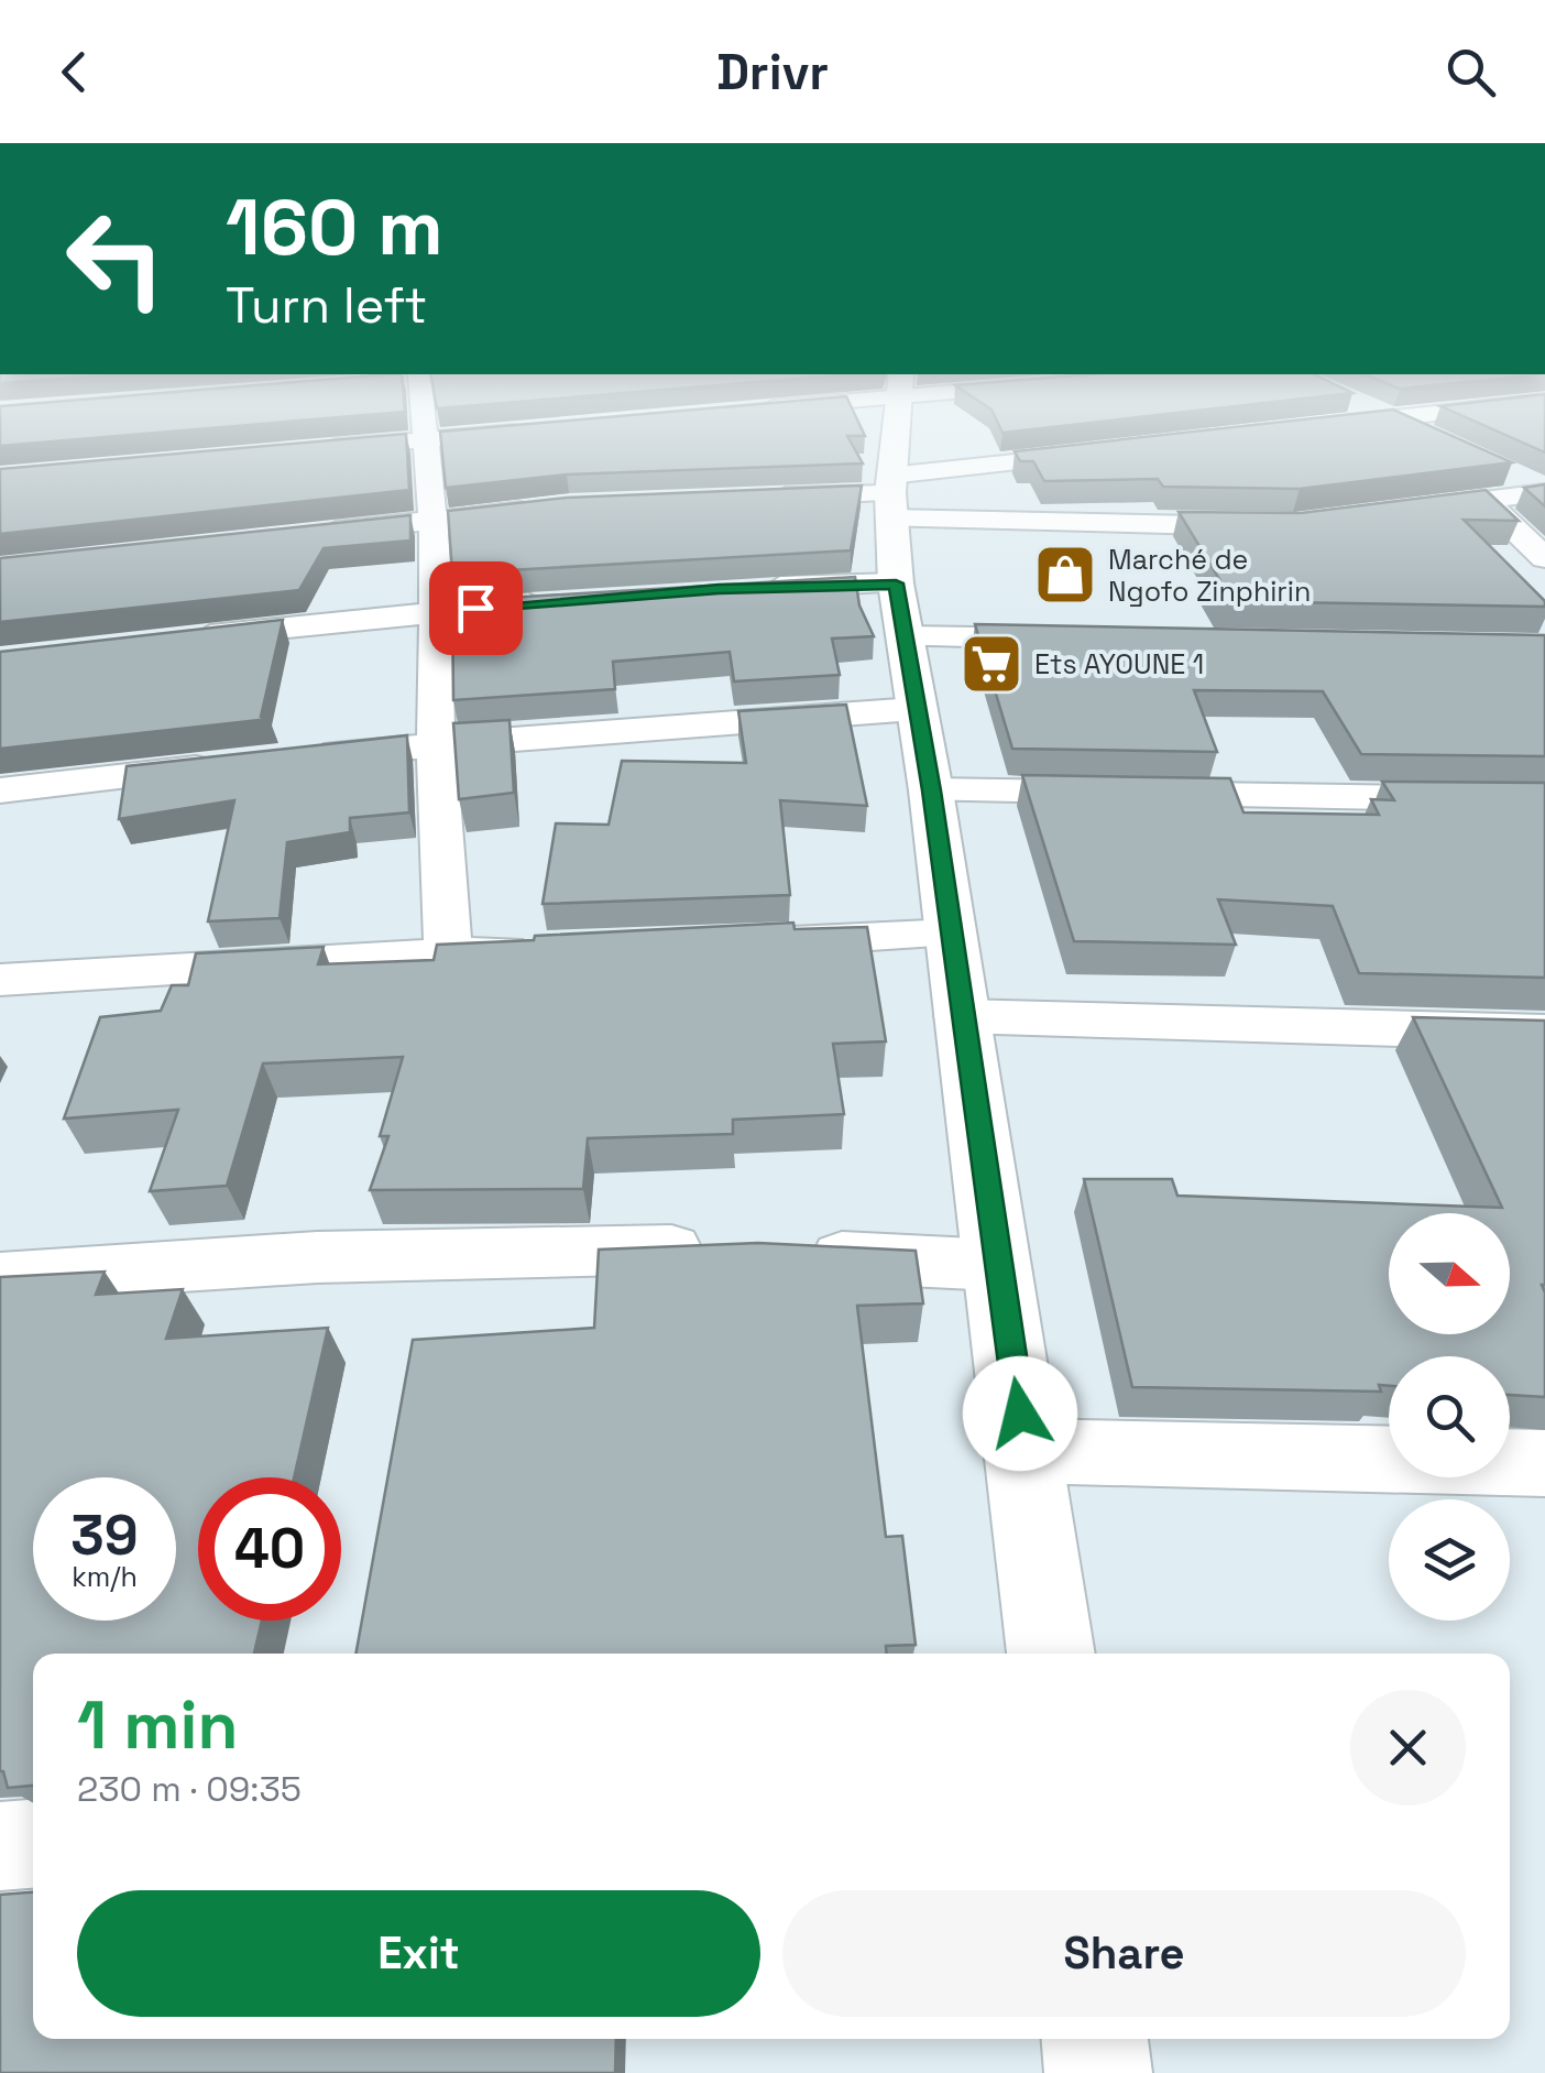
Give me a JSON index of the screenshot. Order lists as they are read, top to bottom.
{
  "places": {
    "shop": ["Marché de Ngofo Zinphirin"],
    "supermarket": ["Ets AYOUNE 1"]
  },
  "north": "right",
  "page": {
    "header": "Drivr",
    "turn": ["160 m", "Turn left"],
    "speed": "39 km/h",
    "limit": "40",
    "heading": ["1 min", "230 m · 09:35"],
    "buttons": ["Exit", "Share"]
  }
}
